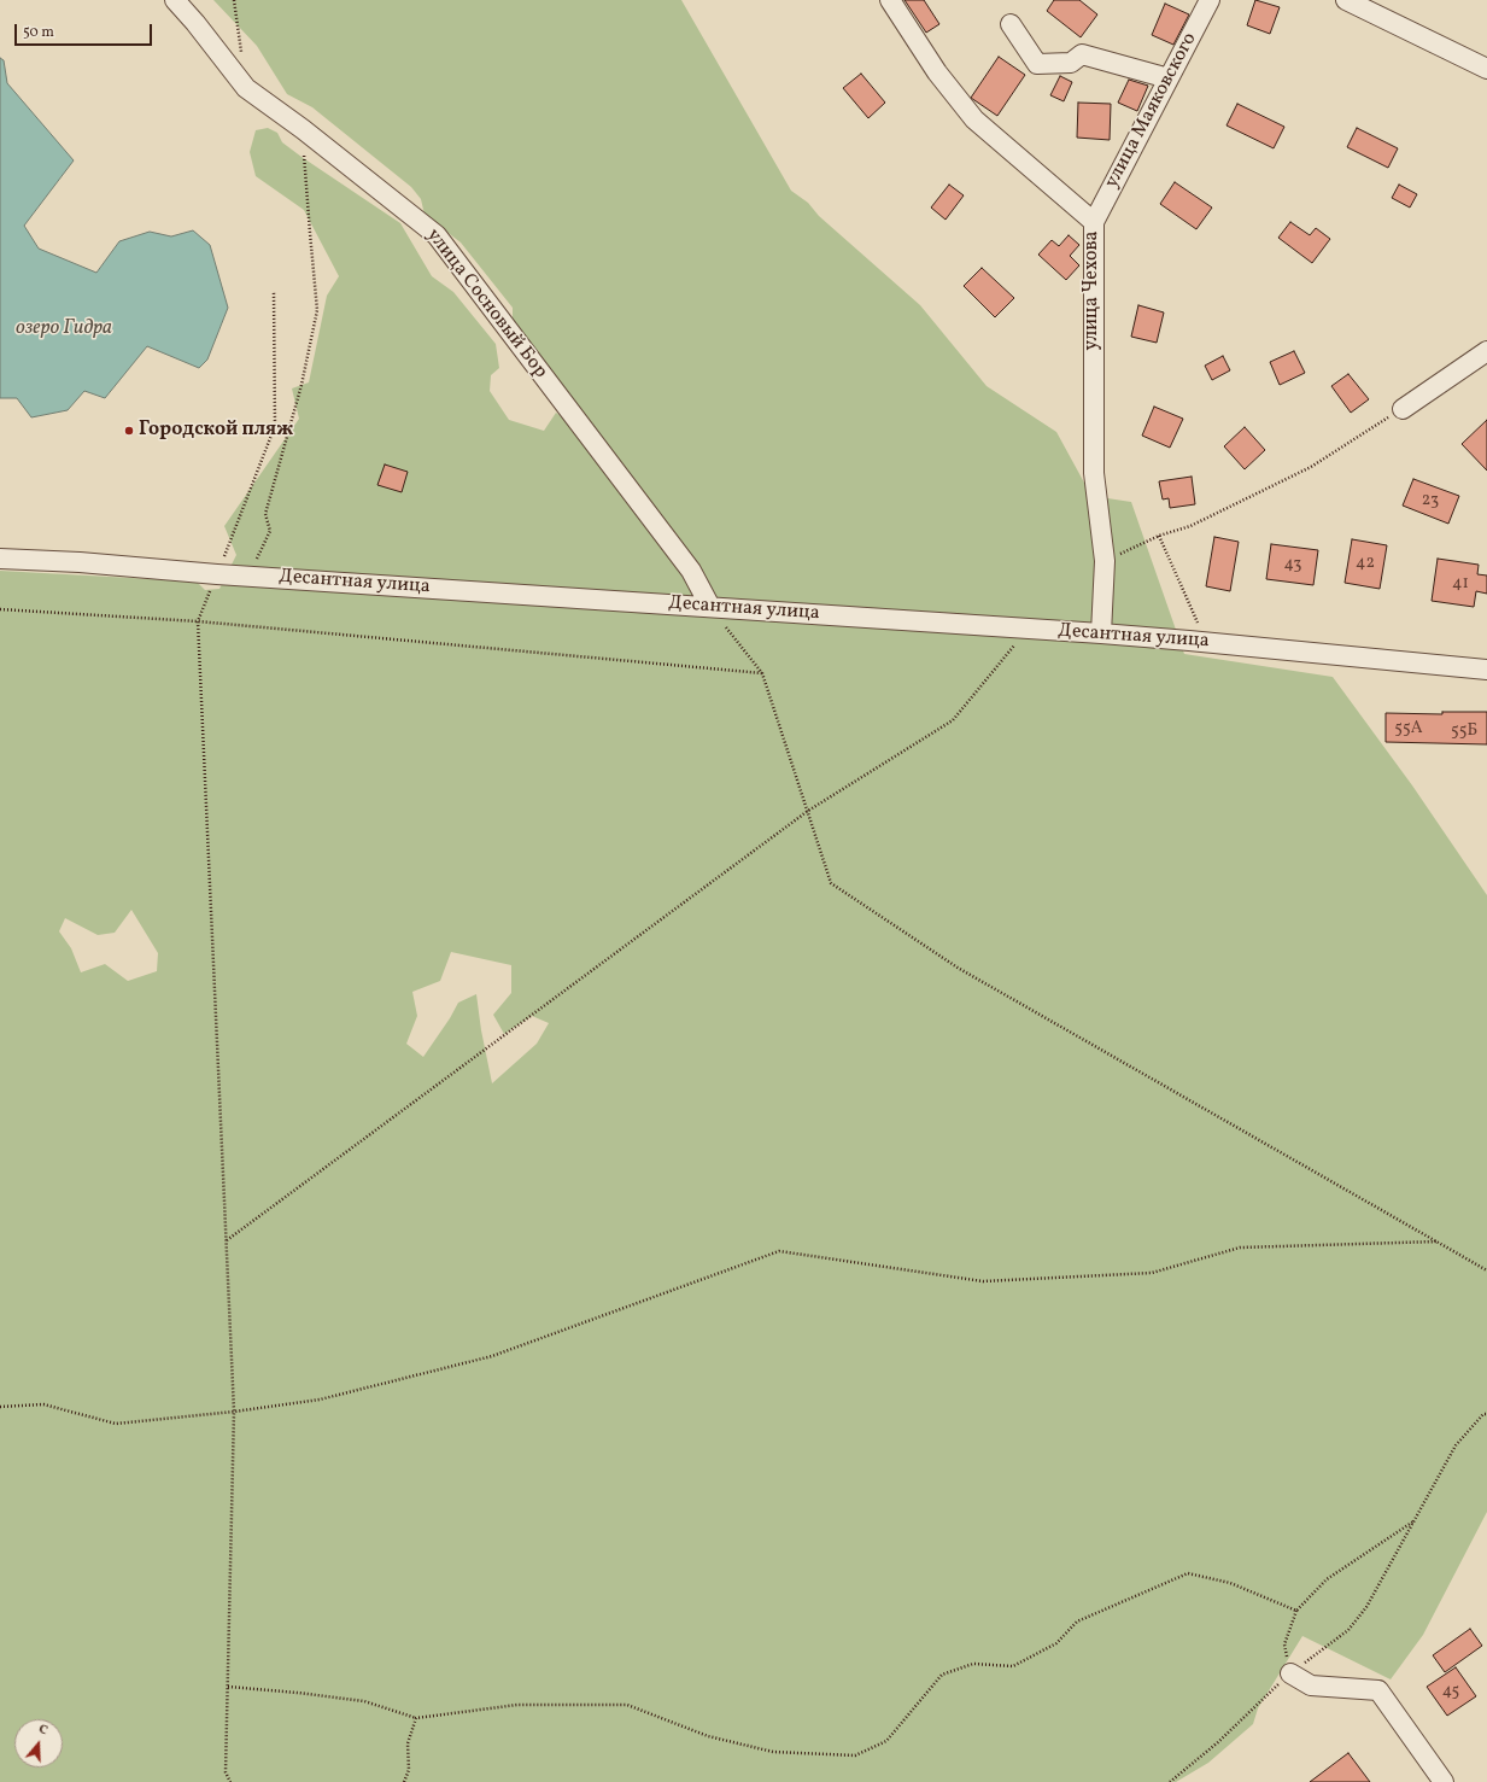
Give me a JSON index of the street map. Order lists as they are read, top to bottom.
{
  "streets": {
    "street": [
      "улица Маяковского",
      "улица Чехова",
      "улица Сосновый Бор",
      "Десантная улица"
    ]
  },
  "crossings": [
    ["улица Маяковского", "улица Чехова"],
    ["улица Чехова", "Десантная улица"],
    ["улица Сосновый Бор", "Десантная улица"]
  ],
  "water": ["озеро Гидра"],
  "places": ["Городской пляж"],
  "house_numbers": [
    "23",
    "42",
    "43",
    "41",
    "55А",
    "55Б",
    "45"
  ],
  "scale_bar": "50 m",
  "north": "top"
}
